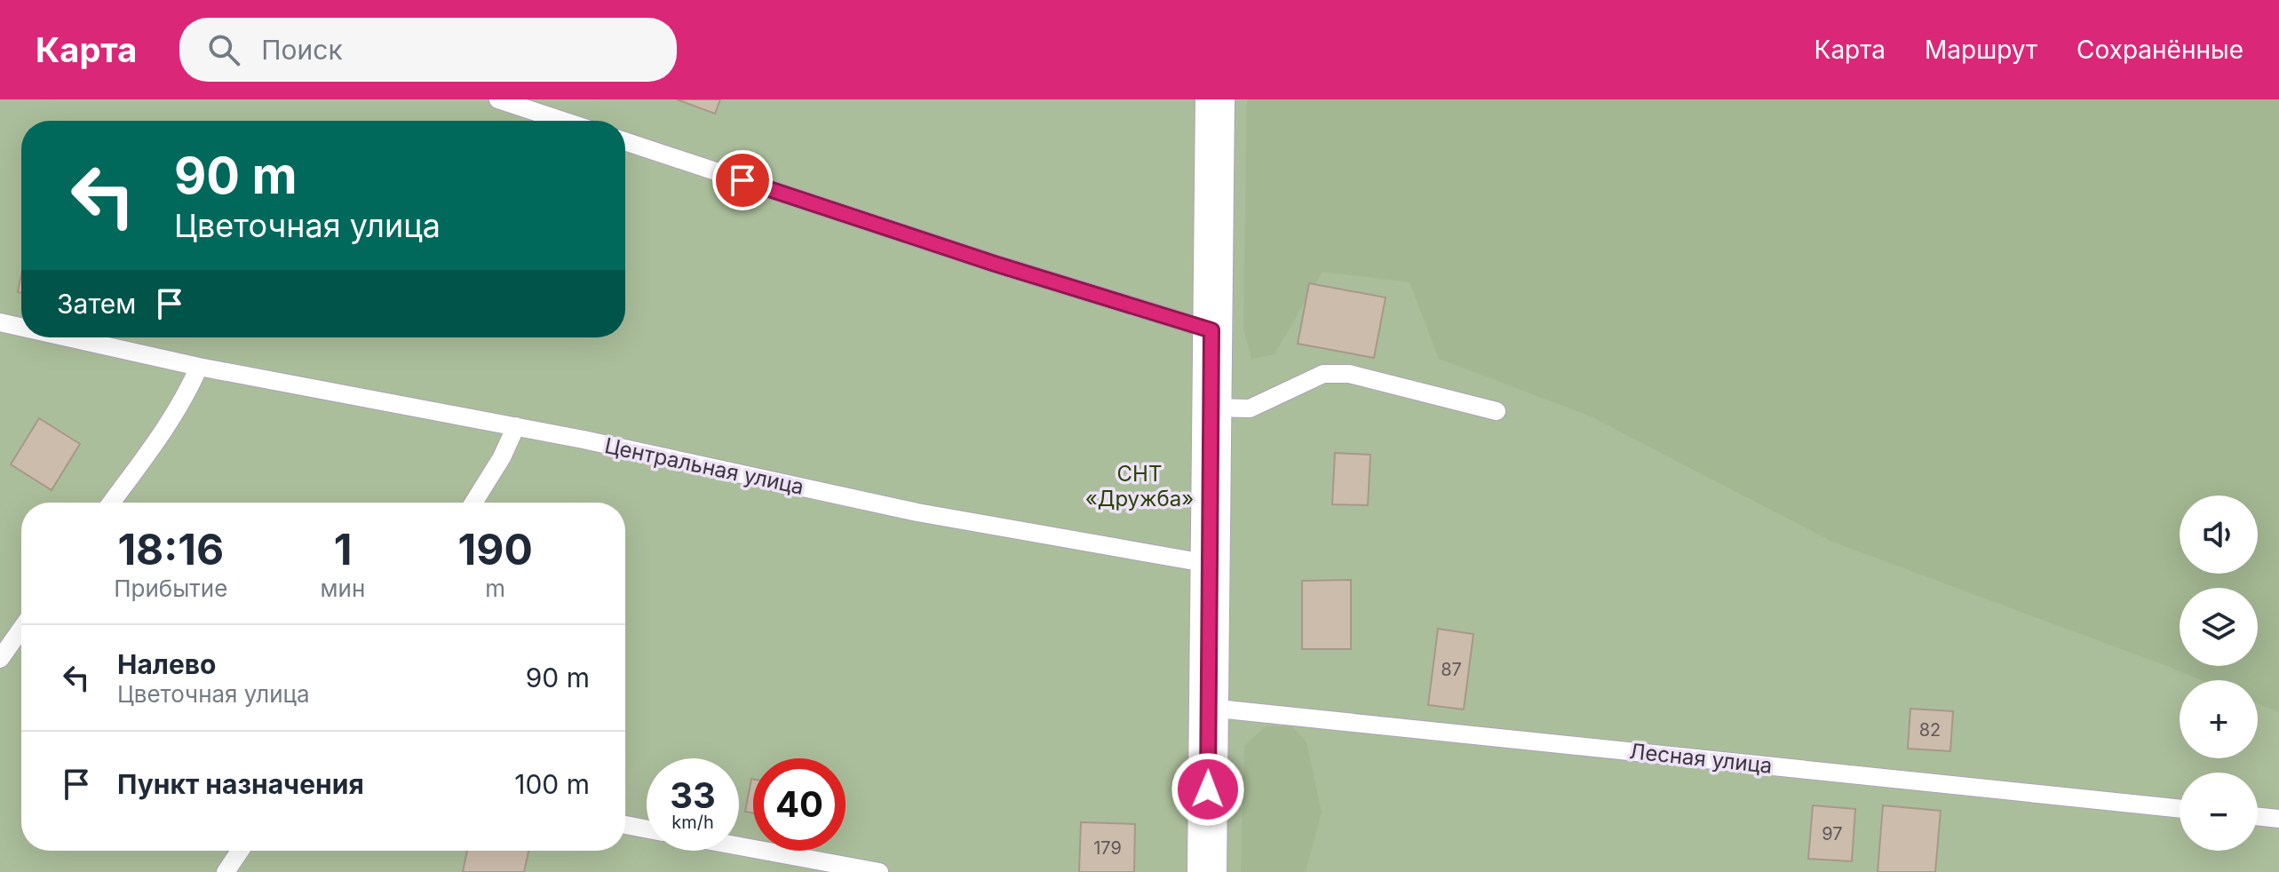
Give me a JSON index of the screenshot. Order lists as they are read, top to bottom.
{
  "streets": {
    "lane": ["Центральная улица", "Лесная улица"]
  },
  "parks": ["СНТ «Дружба»"],
  "house_numbers": [
    "87",
    "82",
    "97",
    "179"
  ],
  "page": {
    "header": "Карта",
    "search": "Поиск",
    "nav": ["Карта", "Маршрут", "Сохранённые"],
    "turn": ["90 m", "Цветочная улица"],
    "then": "Затем",
    "map_buttons": ["+", "−"],
    "eta": [
      "18:16",
      "Прибытие",
      "1",
      "мин",
      "190",
      "m"
    ],
    "list": [
      {
        "name": "Налево",
        "note": "Цветочная улица",
        "value": "90 m"
      },
      {
        "name": "Пункт назначения",
        "value": "100 m"
      }
    ],
    "speed": "33 km/h",
    "limit": "40"
  }
}
